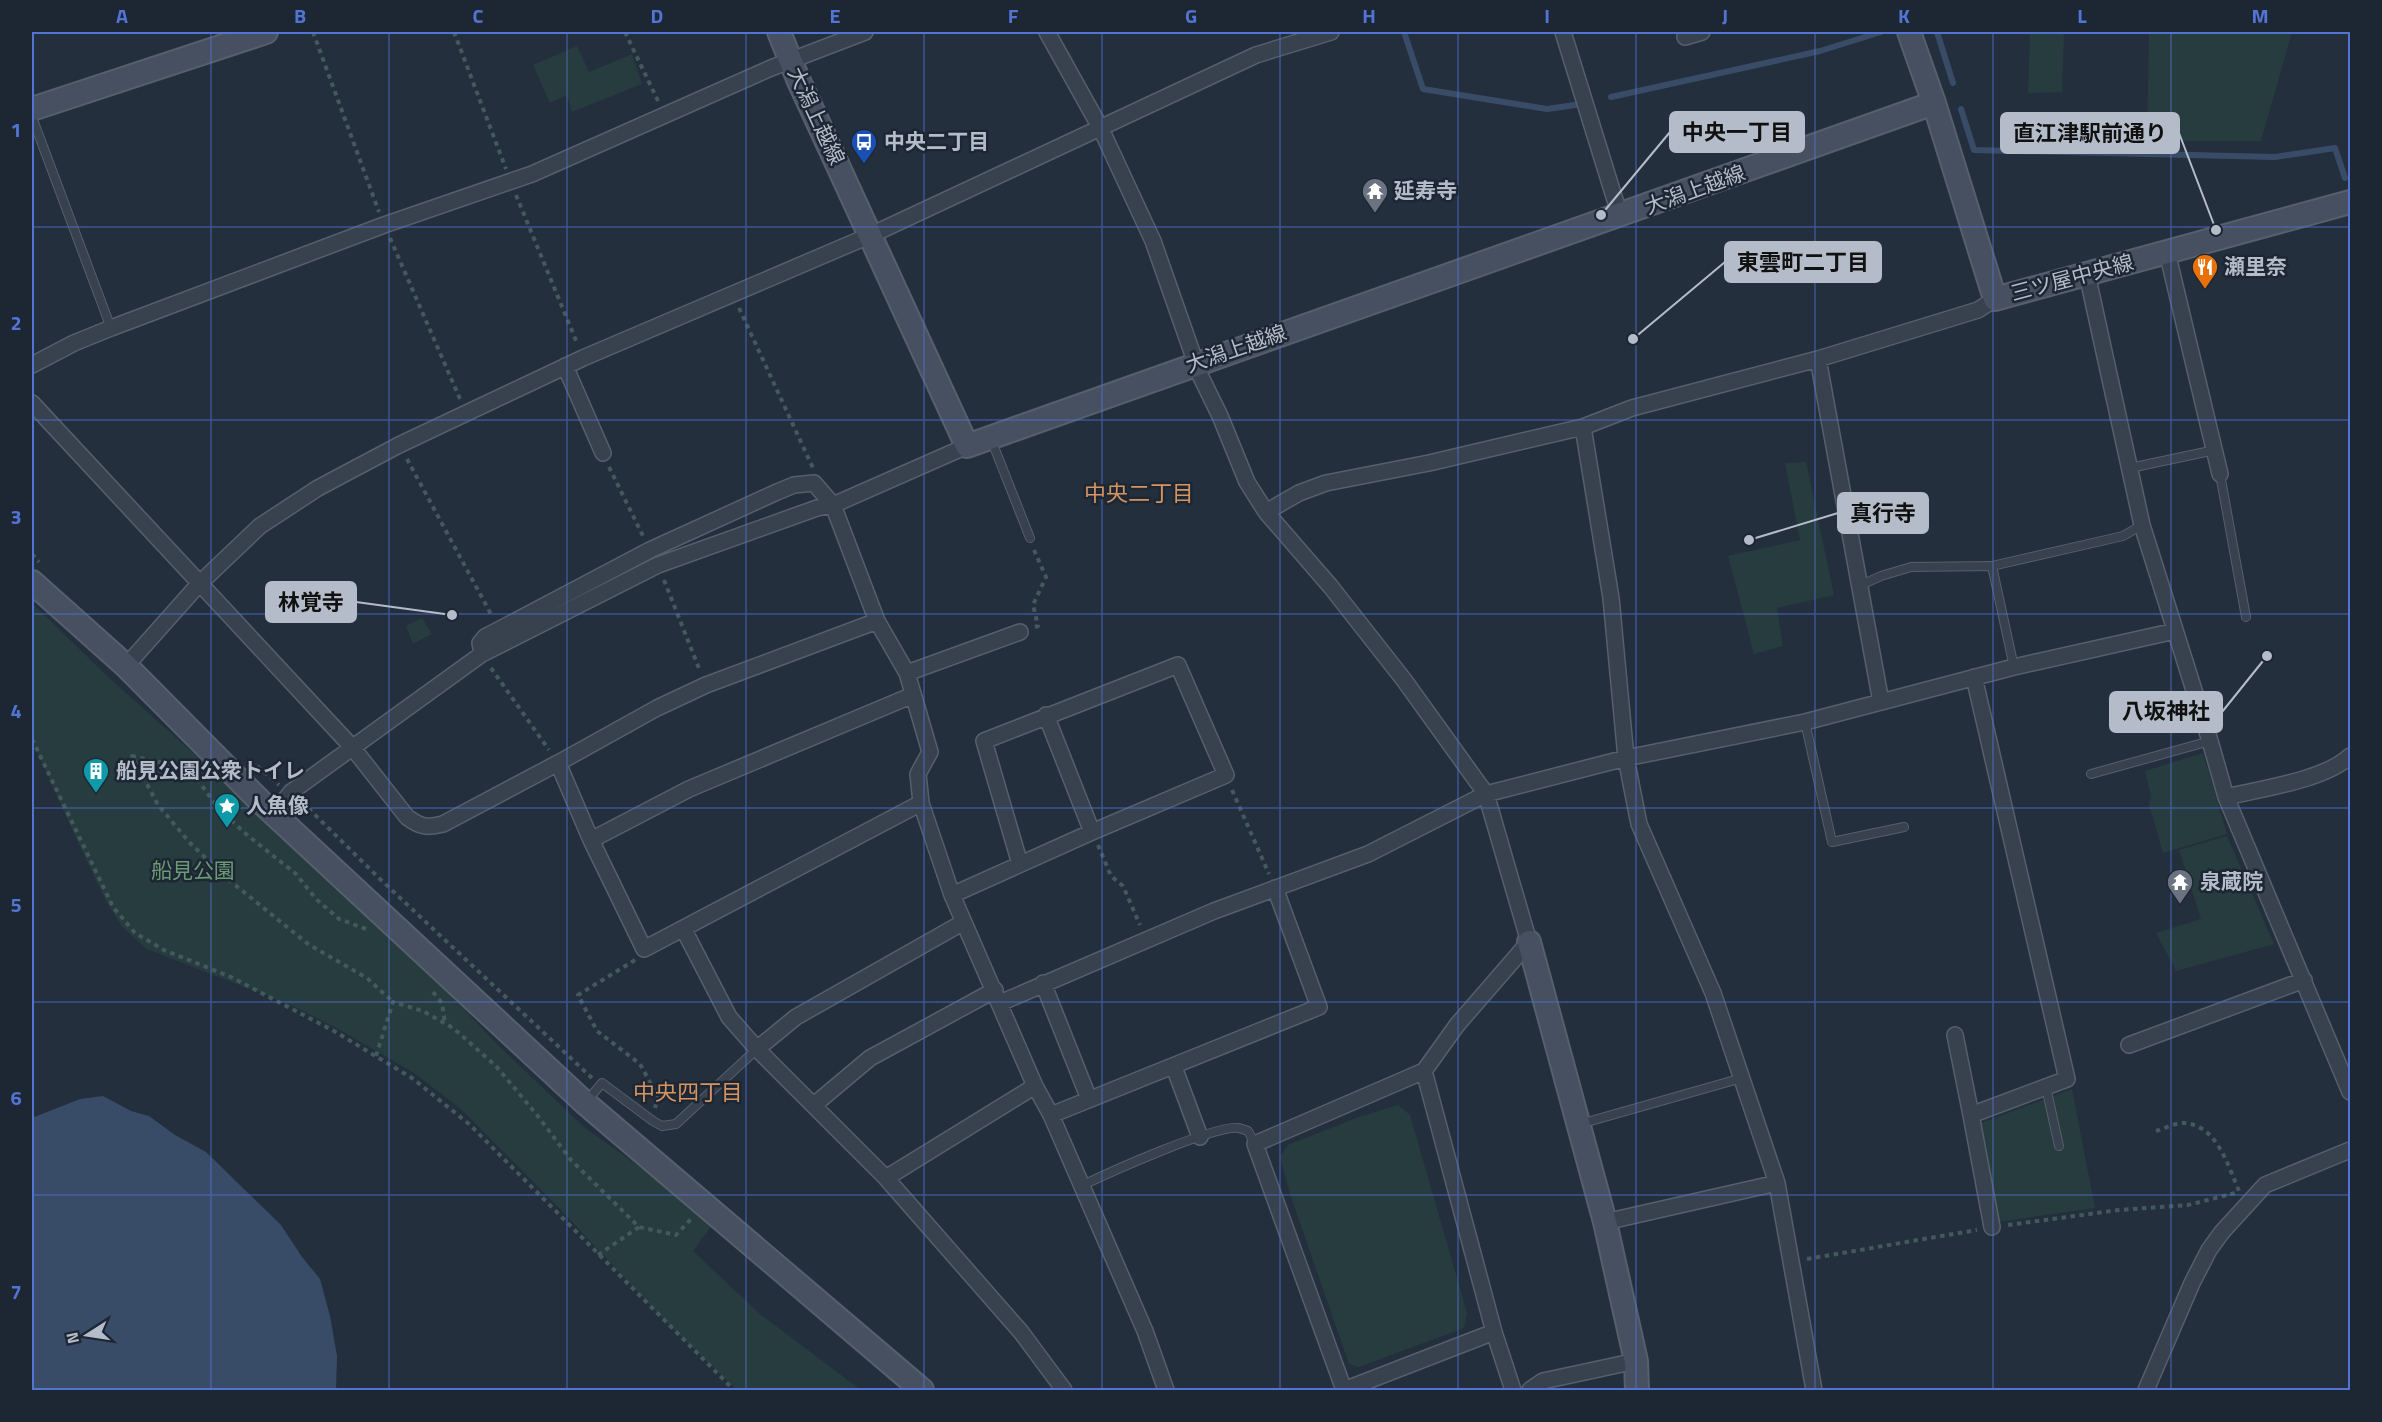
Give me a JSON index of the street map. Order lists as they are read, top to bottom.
{
  "streets": {
    "main road": ["大潟上越線", "三ツ屋中央線"]
  },
  "crossings": [
    ["大潟上越線", "三ツ屋中央線"]
  ],
  "districts": ["中央二丁目", "中央四丁目"],
  "parks": ["船見公園"],
  "places": {
    "bus stop": ["中央二丁目"],
    "temple": ["延寿寺", "泉蔵院"],
    "other": [
      "中央一丁目",
      "直江津駅前通り",
      "東雲町二丁目",
      "真行寺",
      "林覚寺",
      "八坂神社"
    ],
    "restaurant": ["瀬里奈"],
    "building": ["船見公園公衆トイレ"],
    "place": ["人魚像"]
  },
  "north": "left",
  "grid": {
    "columns": [
      "A",
      "B",
      "C",
      "D",
      "E",
      "F",
      "G",
      "H",
      "I",
      "J",
      "K",
      "L",
      "M"
    ],
    "rows": [
      "1",
      "2",
      "3",
      "4",
      "5",
      "6",
      "7"
    ]
  }
}
